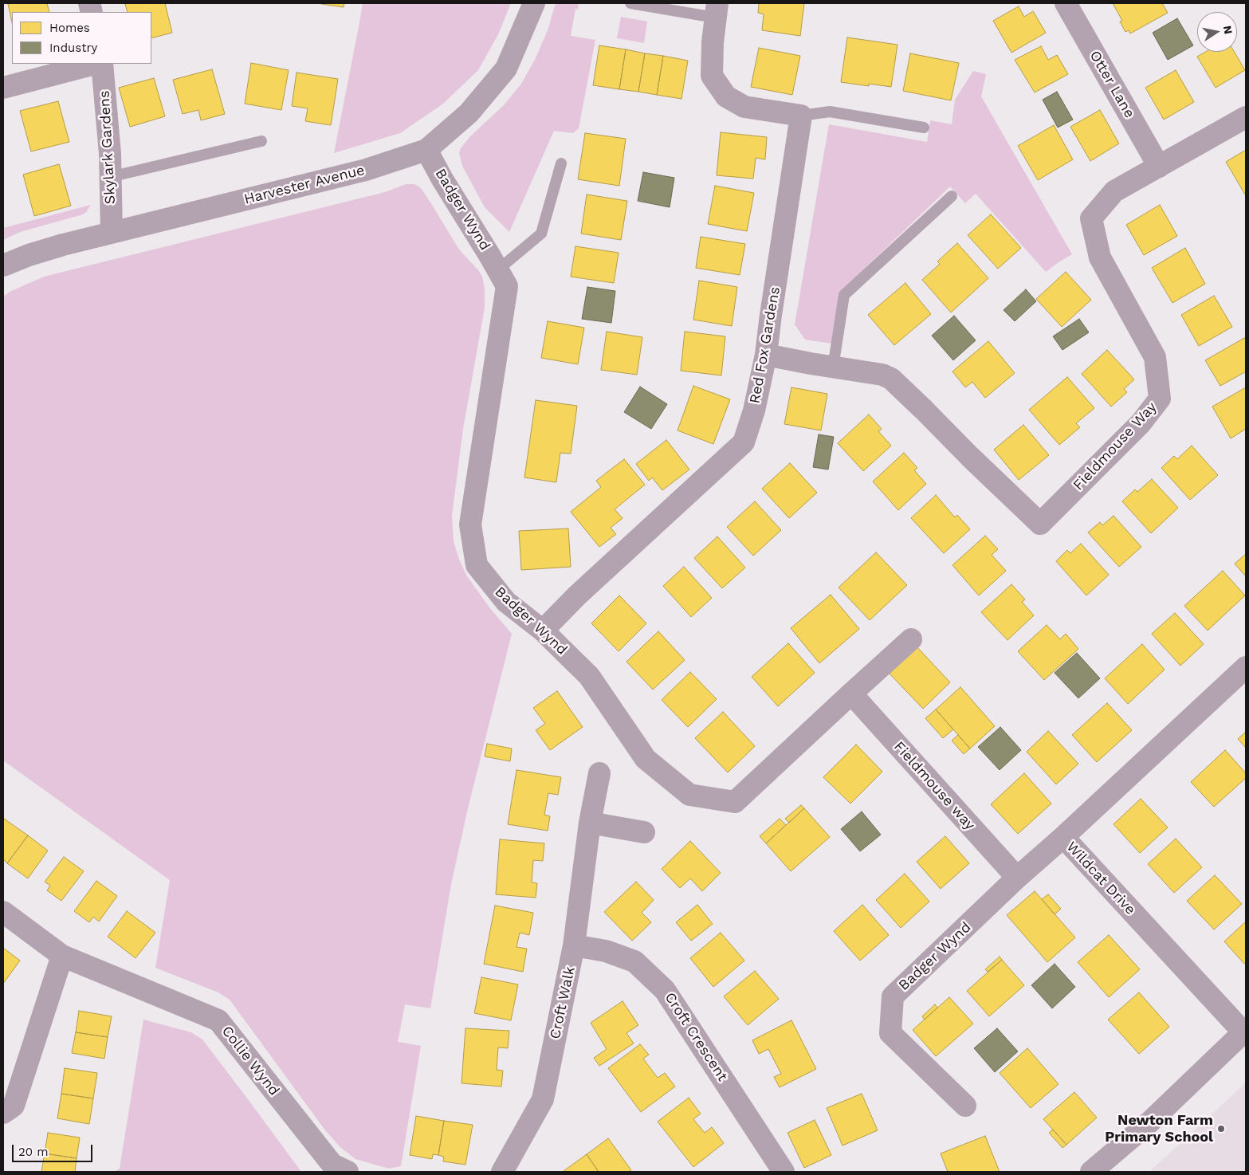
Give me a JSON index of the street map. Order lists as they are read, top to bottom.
{
  "streets": {
    "street": [
      "Otter Lane",
      "Skylark Gardens",
      "Harvester Avenue",
      "Badger Wynd",
      "Red Fox Gardens",
      "Fieldmouse Way",
      "Fieldmouse way",
      "Wildcat Drive",
      "Croft Walk",
      "Croft Crescent",
      "Collie Wynd"
    ]
  },
  "crossings": [
    ["Otter Lane", "Fieldmouse Way"],
    ["Skylark Gardens", "Harvester Avenue"],
    ["Harvester Avenue", "Badger Wynd"],
    ["Badger Wynd", "Red Fox Gardens"],
    ["Badger Wynd", "Fieldmouse way"],
    ["Badger Wynd", "Wildcat Drive"],
    ["Red Fox Gardens", "Fieldmouse Way"],
    ["Croft Walk", "Croft Crescent"]
  ],
  "places": ["Newton Farm Primary School"],
  "legend": ["Homes", "Industry"],
  "scale_bar": "20 m",
  "north": "right"
}
